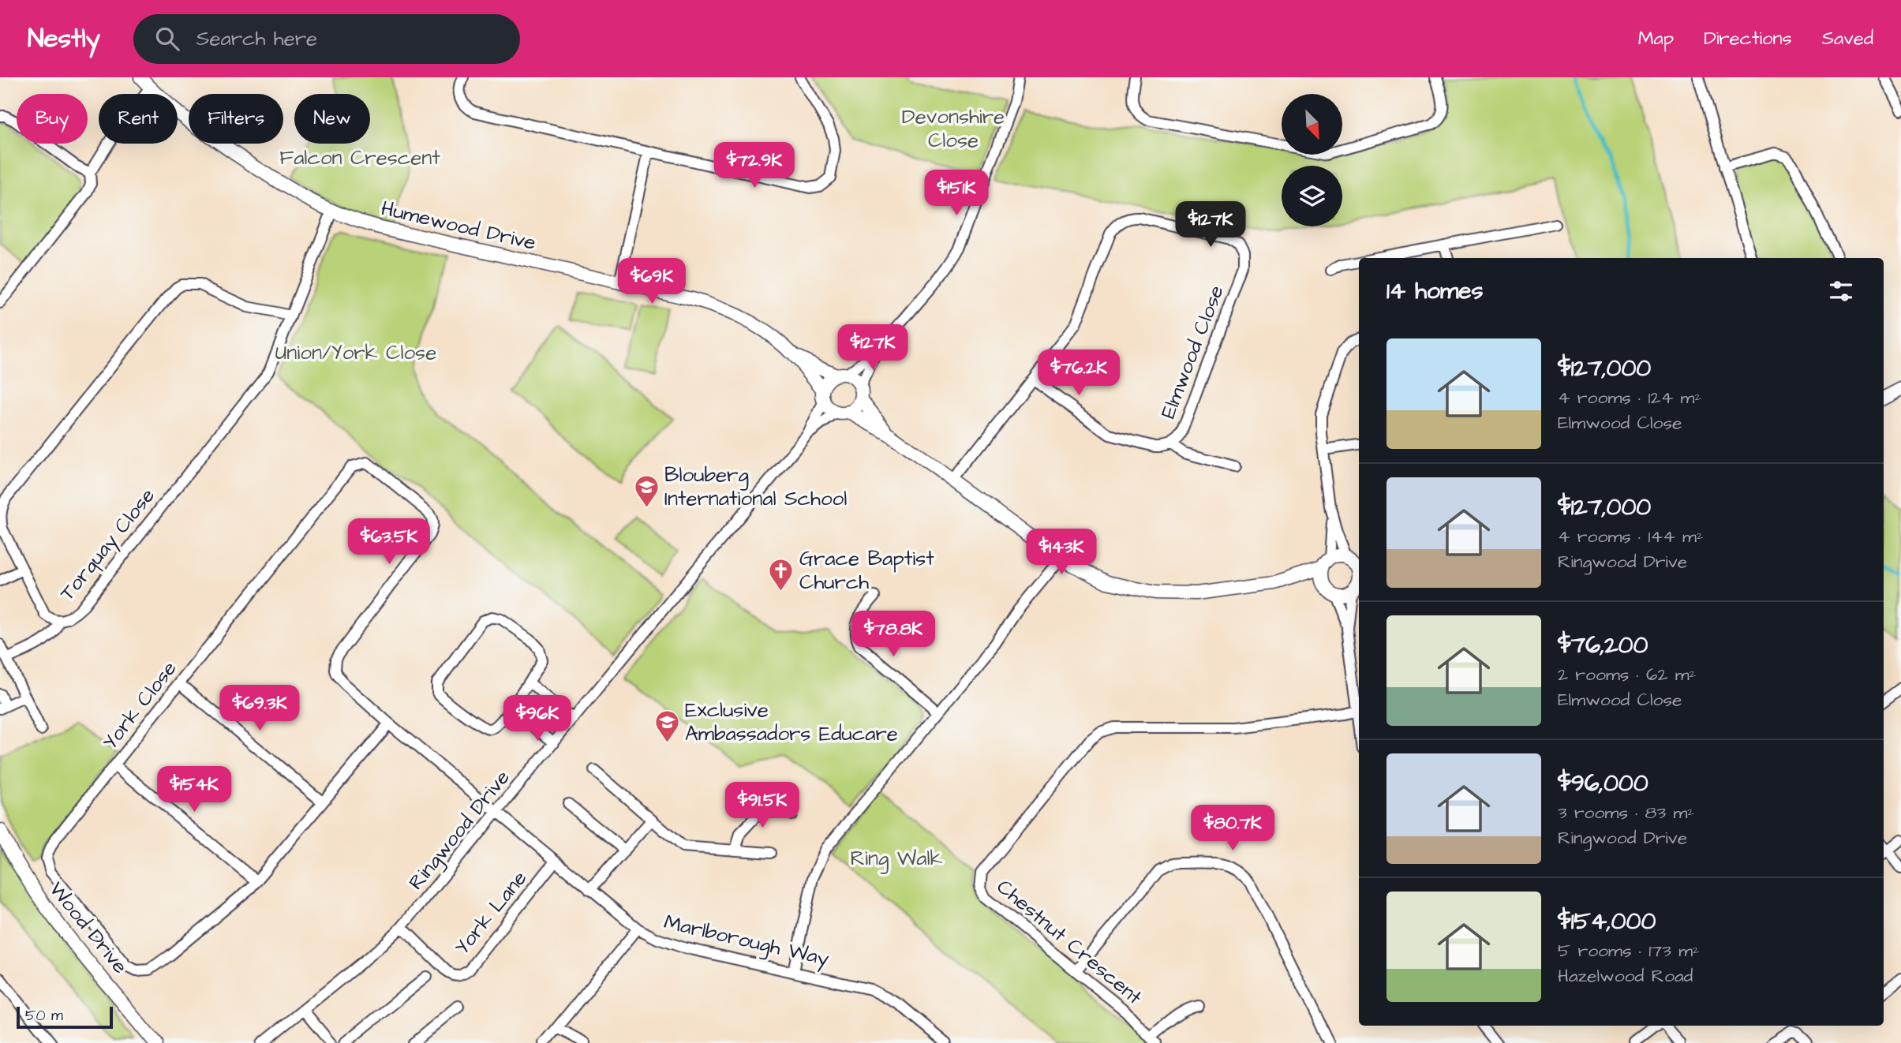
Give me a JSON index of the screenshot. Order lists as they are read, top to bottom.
{
  "streets": {
    "street": [
      "Humewood Drive",
      "Elmwood Close",
      "Torquay Close",
      "York Close",
      "Ringwood Drive",
      "York Lane",
      "Wood Drive",
      "Marlborough Way",
      "Chestnut Crescent"
    ]
  },
  "crossings": [
    ["Humewood Drive", "Torquay Close"],
    ["Humewood Drive", "Ringwood Drive"],
    ["York Close", "Ringwood Drive"],
    ["York Close", "Marlborough Way"],
    ["Ringwood Drive", "York Lane"],
    ["Ringwood Drive", "Marlborough Way"],
    ["York Lane", "Marlborough Way"]
  ],
  "parks": [
    "Devonshire Close",
    "Falcon Crescent",
    "Union/York Close",
    "Ring Walk"
  ],
  "places": {
    "school or university": ["Blouberg International School", "Exclusive Ambassadors Educare"],
    "church": ["Grace Baptist Church"]
  },
  "scale_bar": "50 m",
  "north": "bottom right",
  "page": {
    "header": "Nestly",
    "search": "Search here",
    "nav": ["Map", "Directions", "Saved"],
    "chip": [
      "Buy",
      "Rent",
      "Filters",
      "New"
    ],
    "price": [
      "$72.9K",
      "$151K",
      "$127K",
      "$69K",
      "$127K",
      "$76.2K",
      "$63.5K",
      "$143K",
      "$78.8K",
      "$69.3K",
      "$96K",
      "$154K",
      "$91.5K",
      "$80.7K"
    ],
    "heading": "14 homes",
    "list": [
      {
        "name": "$127,000",
        "note": "4 rooms · 124 m² · Elmwood Close"
      },
      {
        "name": "$127,000",
        "note": "4 rooms · 144 m² · Ringwood Drive"
      },
      {
        "name": "$76,200",
        "note": "2 rooms · 62 m² · Elmwood Close"
      },
      {
        "name": "$96,000",
        "note": "3 rooms · 83 m² · Ringwood Drive"
      },
      {
        "name": "$154,000",
        "note": "5 rooms · 173 m² · Hazelwood Road"
      }
    ],
    "scale": "50 m"
  }
}
